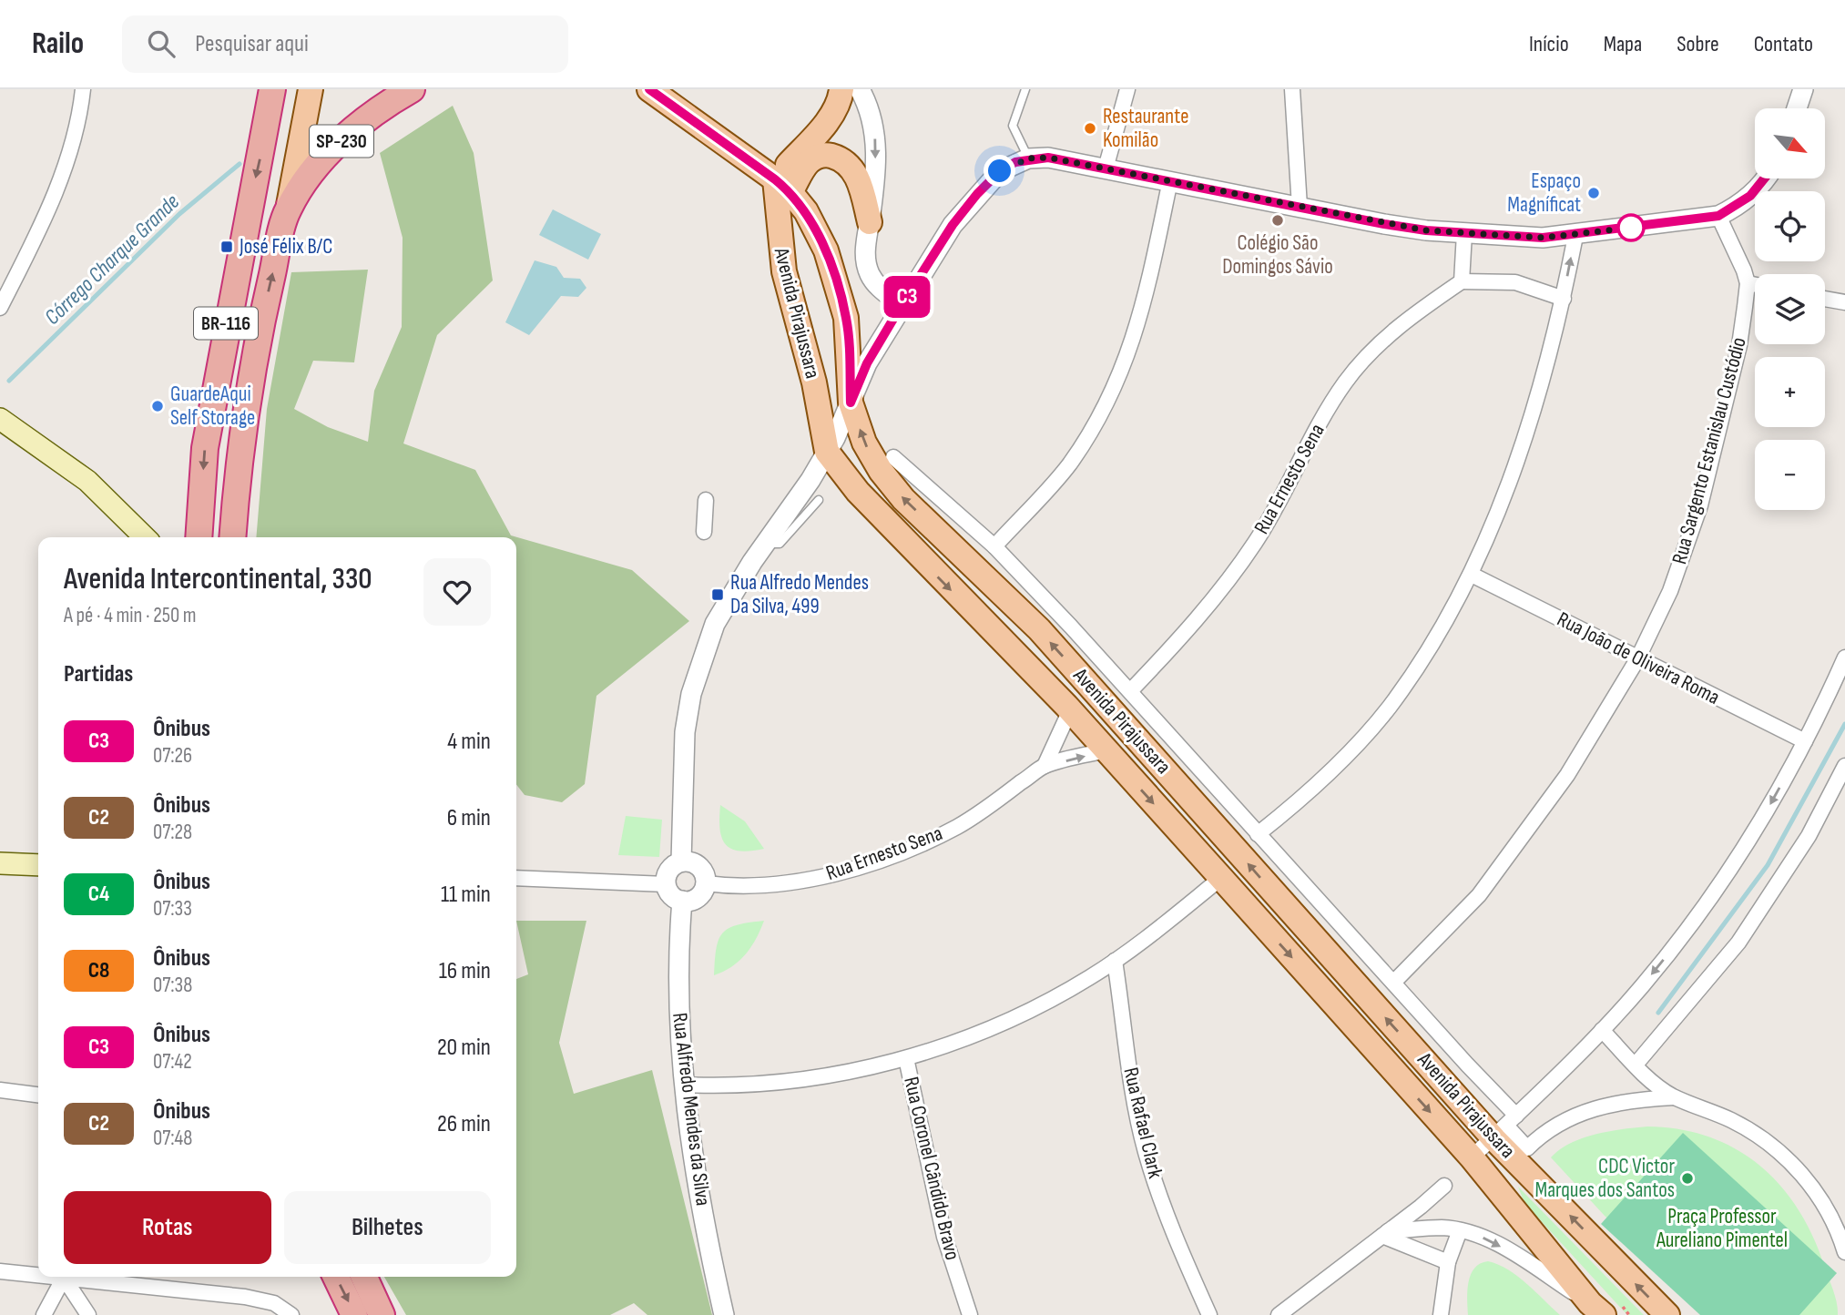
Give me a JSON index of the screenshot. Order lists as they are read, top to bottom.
{
  "streets": {
    "highway": ["SP-230", "BR-116"],
    "main road": ["Avenida Pirajussara"],
    "street": [
      "Rua Sargento Estanislau Custódio",
      "Rua Ernesto Sena",
      "Rua João de Oliveira Roma",
      "Rua Alfredo Mendes da Silva",
      "Rua Rafael Clark",
      "Rua Coronel Cândido Bravo"
    ]
  },
  "crossings": [
    ["SP-230", "BR-116"],
    ["Avenida Pirajussara", "Rua Sargento Estanislau Custódio"],
    ["Avenida Pirajussara", "Rua Ernesto Sena"],
    ["Rua Sargento Estanislau Custódio", "Rua João de Oliveira Roma"],
    ["Rua Ernesto Sena", "Rua Alfredo Mendes da Silva"]
  ],
  "water": ["Córrego Charque Grande"],
  "parks": ["Praça Professor Aureliano Pimentel"],
  "places": {
    "other": [
      "Restaurante Komilão",
      "Espaço Magníficat",
      "Colégio São Domingos Sávio",
      "GuardeAqui Self Storage",
      "CDC Victor Marques dos Santos"
    ],
    "transit": ["José Félix B/C", "Rua Alfredo Mendes Da Silva, 499"]
  },
  "lines": ["bus line C3"],
  "north": "bottom right",
  "page": {
    "header": "Railo",
    "search": "Pesquisar aqui",
    "nav": [
      "Início",
      "Mapa",
      "Sobre",
      "Contato"
    ],
    "on_map": "C3",
    "map_buttons": ["+", "−"],
    "heading": [
      ["Avenida Intercontinental, 330", "A pé · 4 min · 250 m"],
      "Partidas"
    ],
    "list": [
      {
        "mark": "C3",
        "name": "Ônibus",
        "note": "07:26",
        "value": "4 min"
      },
      {
        "mark": "C2",
        "name": "Ônibus",
        "note": "07:28",
        "value": "6 min"
      },
      {
        "mark": "C4",
        "name": "Ônibus",
        "note": "07:33",
        "value": "11 min"
      },
      {
        "mark": "C8",
        "name": "Ônibus",
        "note": "07:38",
        "value": "16 min"
      },
      {
        "mark": "C3",
        "name": "Ônibus",
        "note": "07:42",
        "value": "20 min"
      },
      {
        "mark": "C2",
        "name": "Ônibus",
        "note": "07:48",
        "value": "26 min"
      }
    ],
    "buttons": ["Rotas", "Bilhetes"]
  }
}
